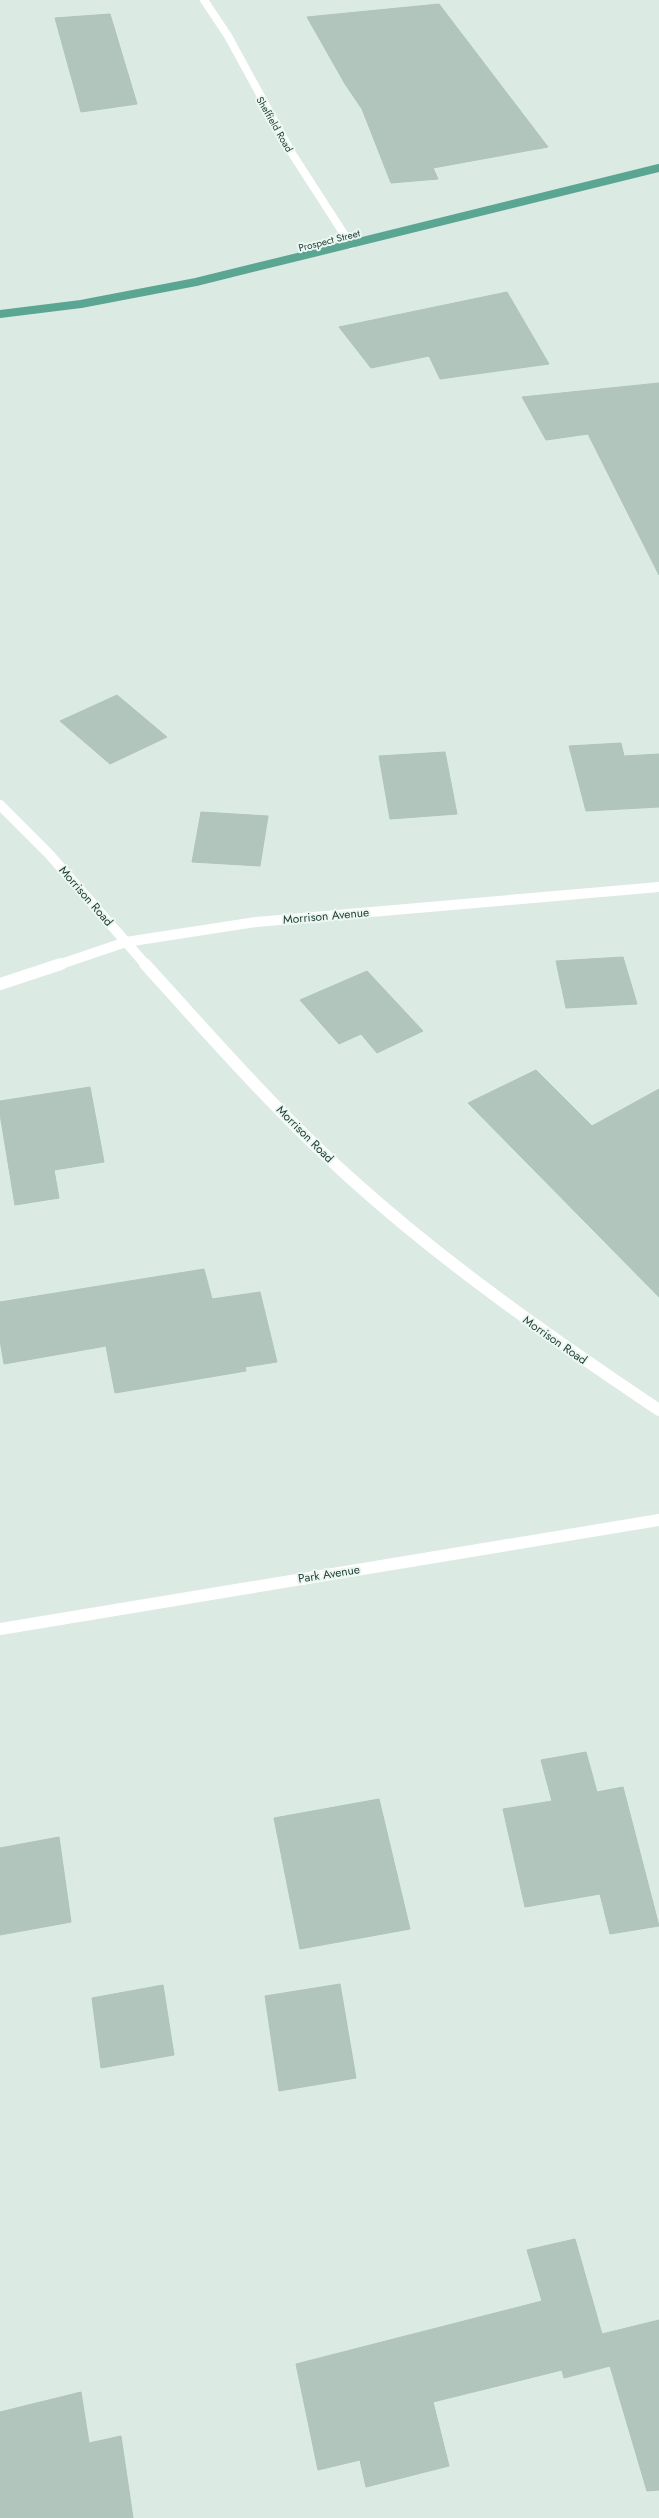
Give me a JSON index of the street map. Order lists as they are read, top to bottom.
{
  "streets": {
    "main road": ["Prospect Street"],
    "street": [
      "Sheffield Road",
      "Morrison Road",
      "Morrison Avenue",
      "Park Avenue"
    ]
  },
  "crossings": [
    ["Sheffield Road", "Prospect Street"],
    ["Morrison Road", "Morrison Avenue"]
  ]
}
